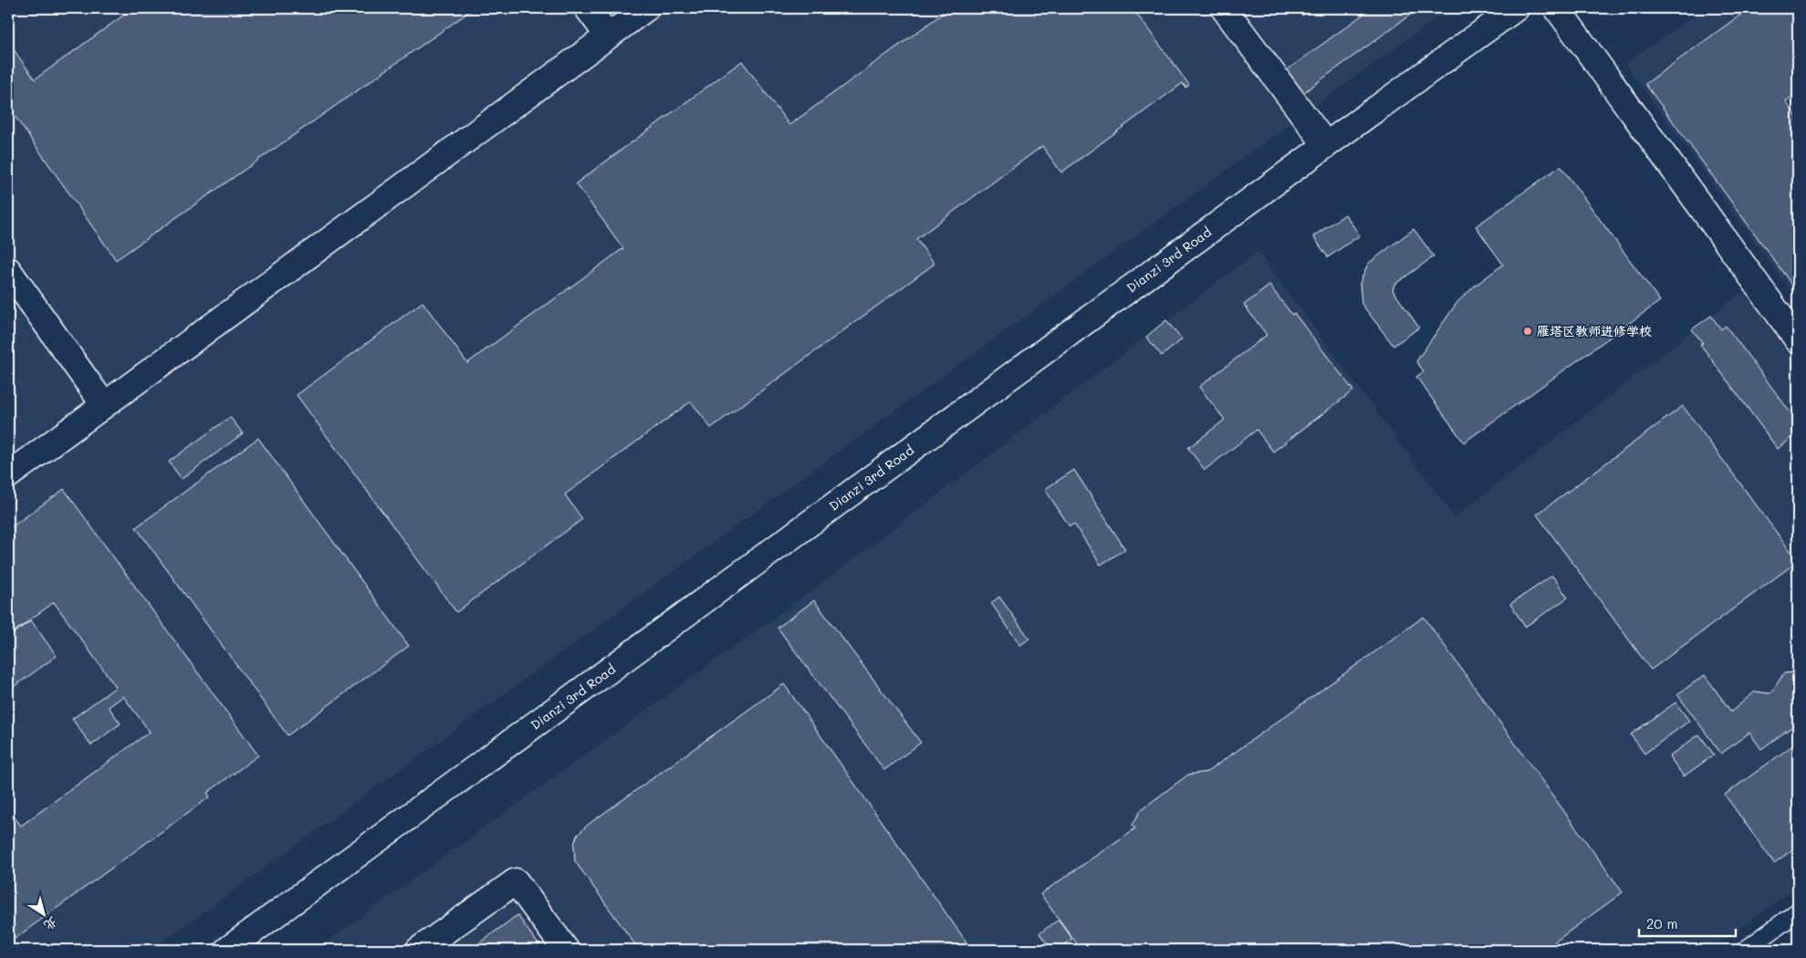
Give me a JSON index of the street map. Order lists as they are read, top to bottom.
{
  "streets": {
    "street": ["Dianzi 3rd Road"]
  },
  "places": ["雁塔区教师进修学校"],
  "scale_bar": "20 m",
  "north": "bottom right"
}
